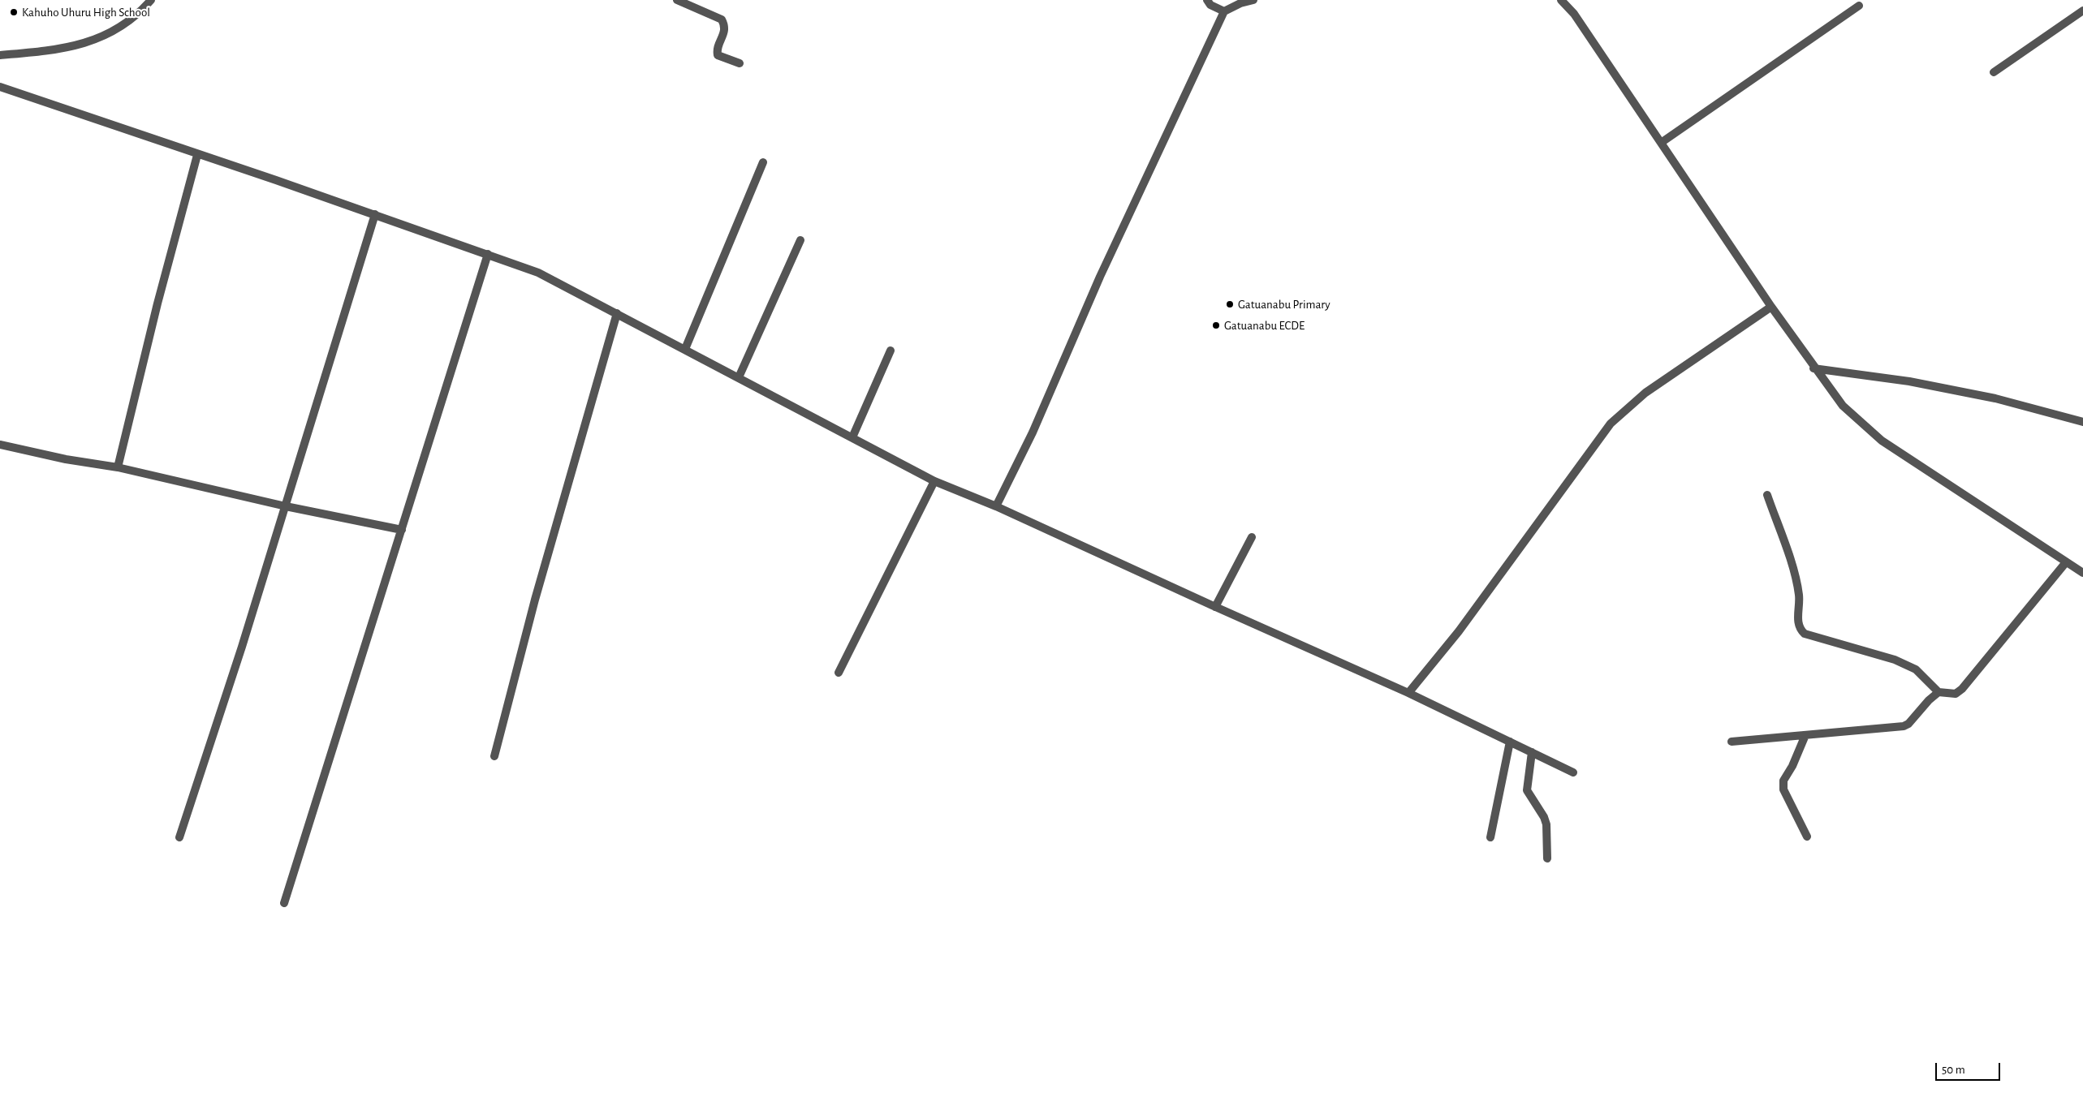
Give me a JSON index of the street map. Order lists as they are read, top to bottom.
{
  "places": ["Kahuho Uhuru High School", "Gatuanabu Primary", "Gatuanabu ECDE"],
  "scale_bar": "50 m"
}
